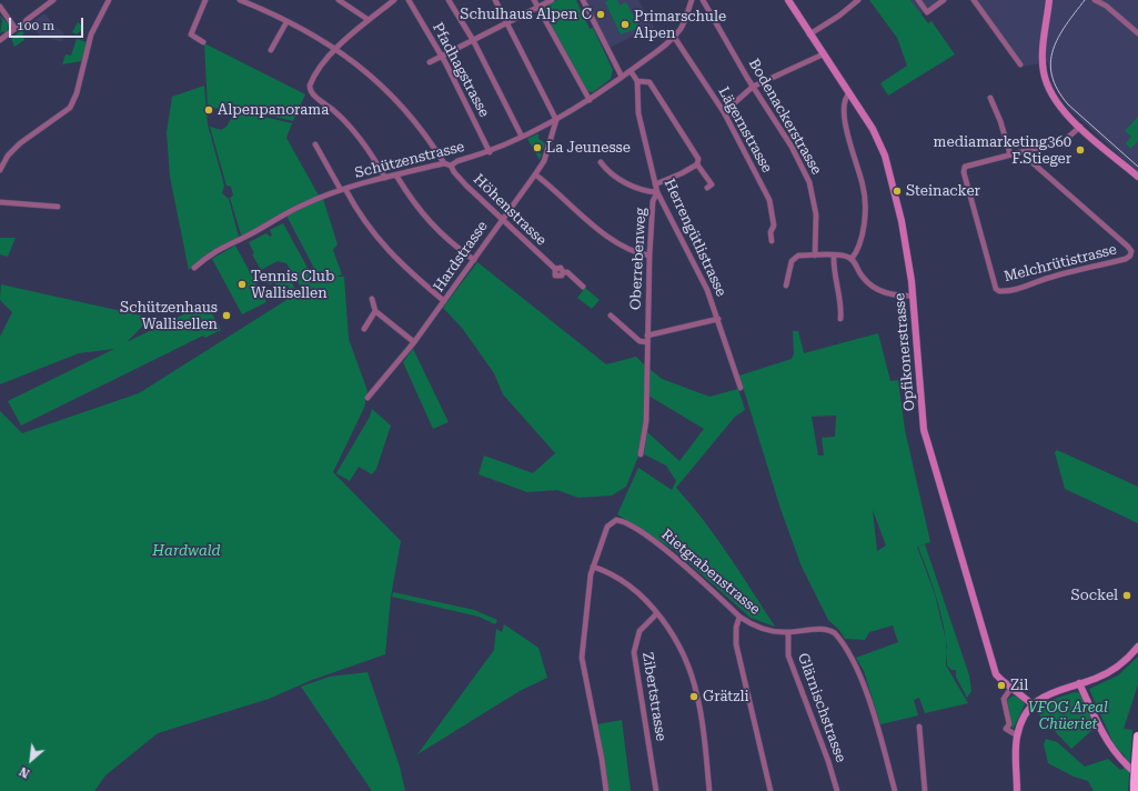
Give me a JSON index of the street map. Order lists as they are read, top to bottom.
{
  "streets": {
    "street": [
      "Pfadhagstrasse",
      "Bodenackerstrasse",
      "Lägernstrasse",
      "Schützenstrasse",
      "Höhenstrasse",
      "Herrengütlistrasse",
      "Hardstrasse",
      "Oberrebenweg",
      "Melchrütistrasse",
      "Opfikonerstrasse",
      "Rietgrabenstrasse",
      "Zibertstrasse",
      "Glärnischstrasse"
    ]
  },
  "crossings": [
    ["Pfadhagstrasse", "Schützenstrasse"],
    ["Lägernstrasse", "Schützenstrasse"],
    ["Schützenstrasse", "Höhenstrasse"],
    ["Schützenstrasse", "Herrengütlistrasse"],
    ["Schützenstrasse", "Hardstrasse"],
    ["Höhenstrasse", "Hardstrasse"],
    ["Herrengütlistrasse", "Oberrebenweg"],
    ["Rietgrabenstrasse", "Glärnischstrasse"]
  ],
  "parks": ["Hardwald", "VFOG Areal Chüeriet"],
  "places": [
    "Schulhaus Alpen C",
    "Primarschule Alpen",
    "Alpenpanorama",
    "La Jeunesse",
    "mediamarketing360 F.Stieger",
    "Steinacker",
    "Tennis Club Wallisellen",
    "Schützenhaus Wallisellen",
    "Sockel",
    "Zil",
    "Grätzli"
  ],
  "scale_bar": "100 m",
  "north": "bottom left"
}
